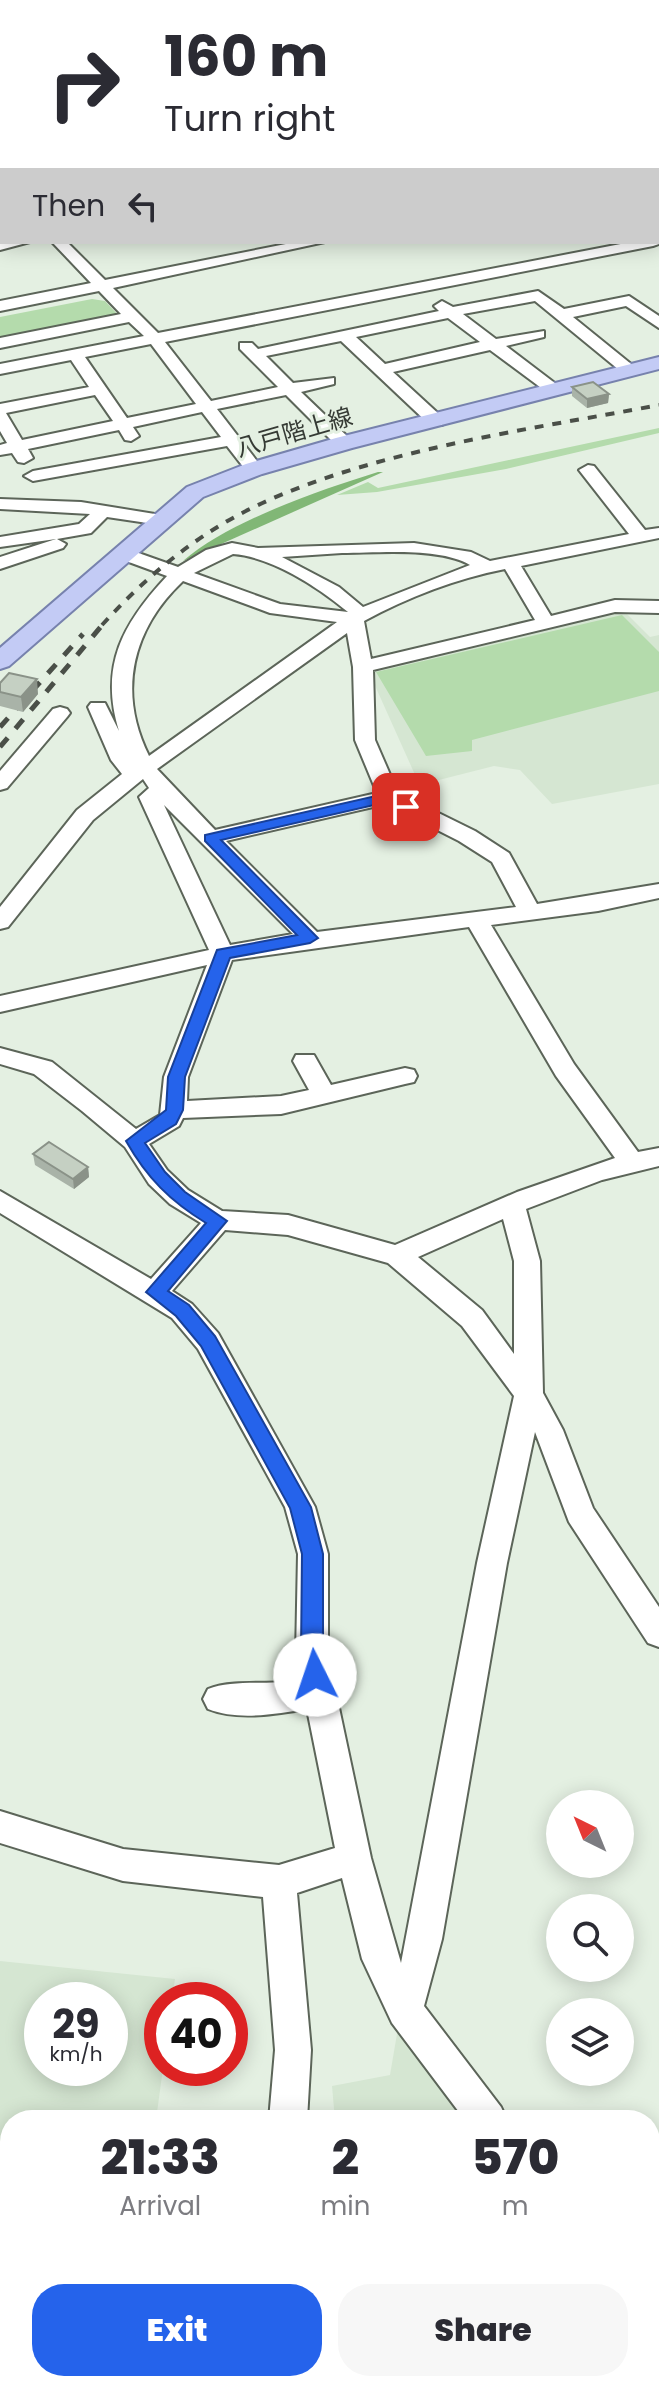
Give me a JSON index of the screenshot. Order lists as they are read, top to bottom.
{
  "streets": {
    "main road": ["八戸階上線"]
  },
  "north": "top left",
  "page": {
    "turn": ["160 m", "Turn right"],
    "then": "Then",
    "speed": "29 km/h",
    "limit": "40",
    "eta": [
      "21:33",
      "Arrival",
      "2",
      "min",
      "570",
      "m"
    ],
    "buttons": ["Exit", "Share"]
  }
}
